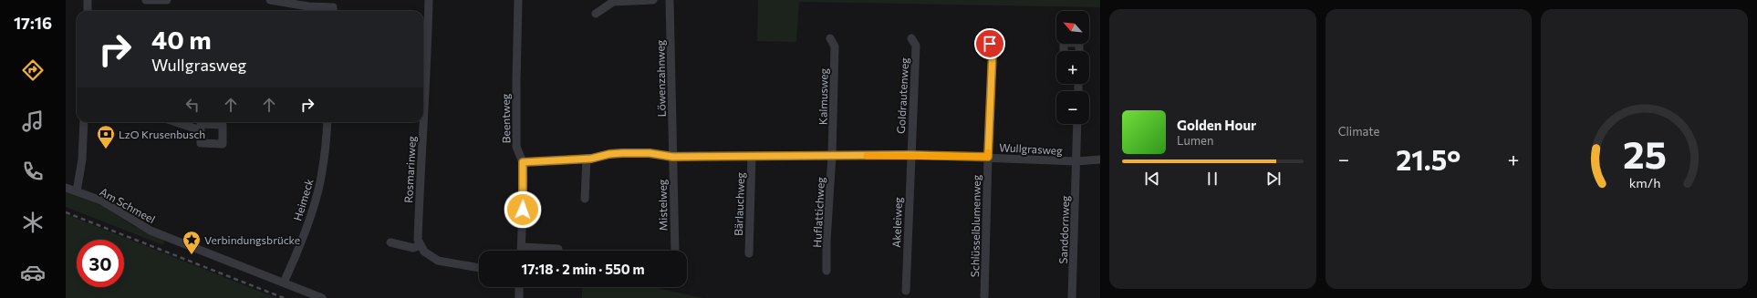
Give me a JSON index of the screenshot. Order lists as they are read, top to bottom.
{
  "streets": {
    "street": [
      "Löwenzahnweg",
      "Goldrautenweg",
      "Kalmusweg",
      "Beentweg",
      "Wullgrasweg",
      "Rosmarinweg",
      "Heimeck",
      "Bärlauchweg",
      "Am Schmeel",
      "Mistelweg",
      "Huflattichweg",
      "Akeleiweg",
      "Schlüsselblumenweg",
      "Sanddornweg"
    ]
  },
  "crossings": [
    ["Löwenzahnweg", "Wullgrasweg"],
    ["Löwenzahnweg", "Mistelweg"],
    ["Goldrautenweg", "Wullgrasweg"],
    ["Goldrautenweg", "Akeleiweg"],
    ["Kalmusweg", "Wullgrasweg"],
    ["Kalmusweg", "Huflattichweg"],
    ["Beentweg", "Wullgrasweg"],
    ["Wullgrasweg", "Bärlauchweg"],
    ["Wullgrasweg", "Mistelweg"],
    ["Wullgrasweg", "Huflattichweg"],
    ["Wullgrasweg", "Akeleiweg"],
    ["Wullgrasweg", "Schlüsselblumenweg"],
    ["Wullgrasweg", "Sanddornweg"],
    ["Heimeck", "Am Schmeel"]
  ],
  "places": {
    "bank": ["LzO Krusenbusch"],
    "place": ["Verbindungsbrücke"]
  },
  "north": "top left",
  "page": {
    "tabs": "17:16",
    "tile": "Climate",
    "map_buttons": ["+", "−"],
    "turn": ["40 m", "Wullgrasweg"],
    "song": ["Golden Hour", "Lumen"],
    "heat": ["−", "21.5°", "+"],
    "limit": "30",
    "trip": "17:18 · 2 min · 550 m",
    "gauge": ["25", "km/h"]
  }
}
